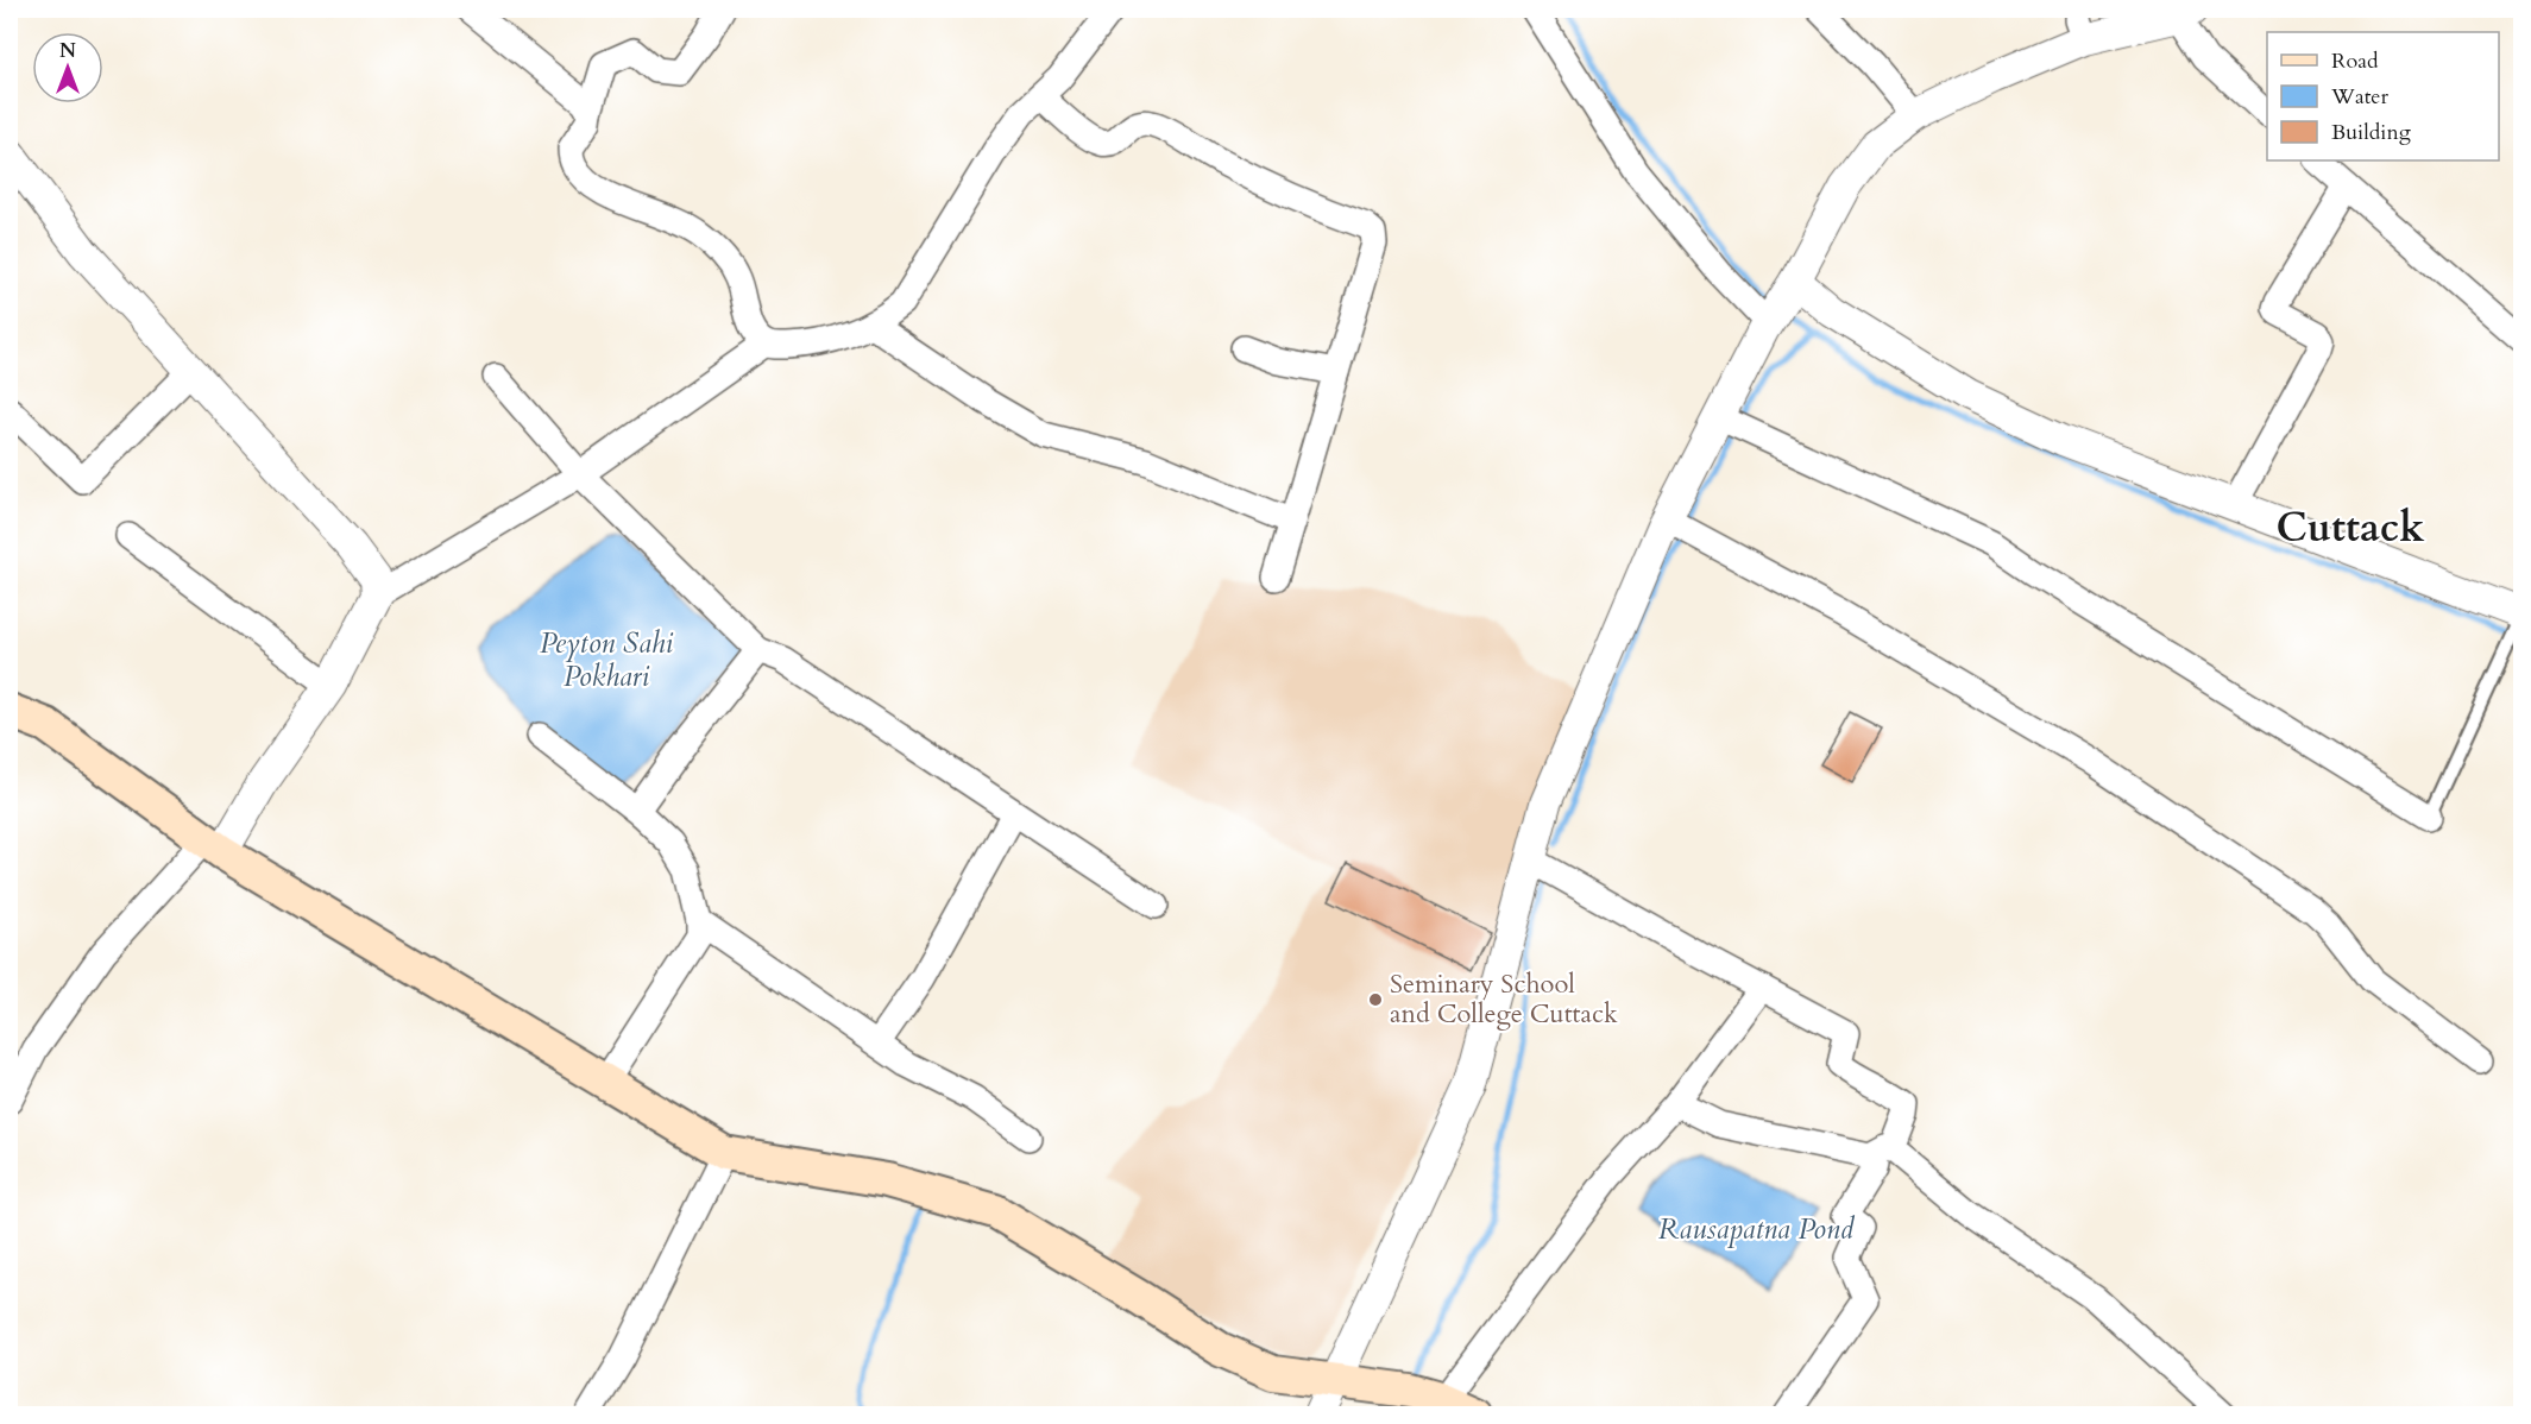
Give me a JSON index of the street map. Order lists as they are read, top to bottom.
{
  "districts": ["Cuttack"],
  "water": ["Peyton Sahi Pokhari", "Rausapatna Pond"],
  "places": ["Seminary School and College Cuttack"],
  "legend": ["Road", "Water", "Building"],
  "north": "top"
}
